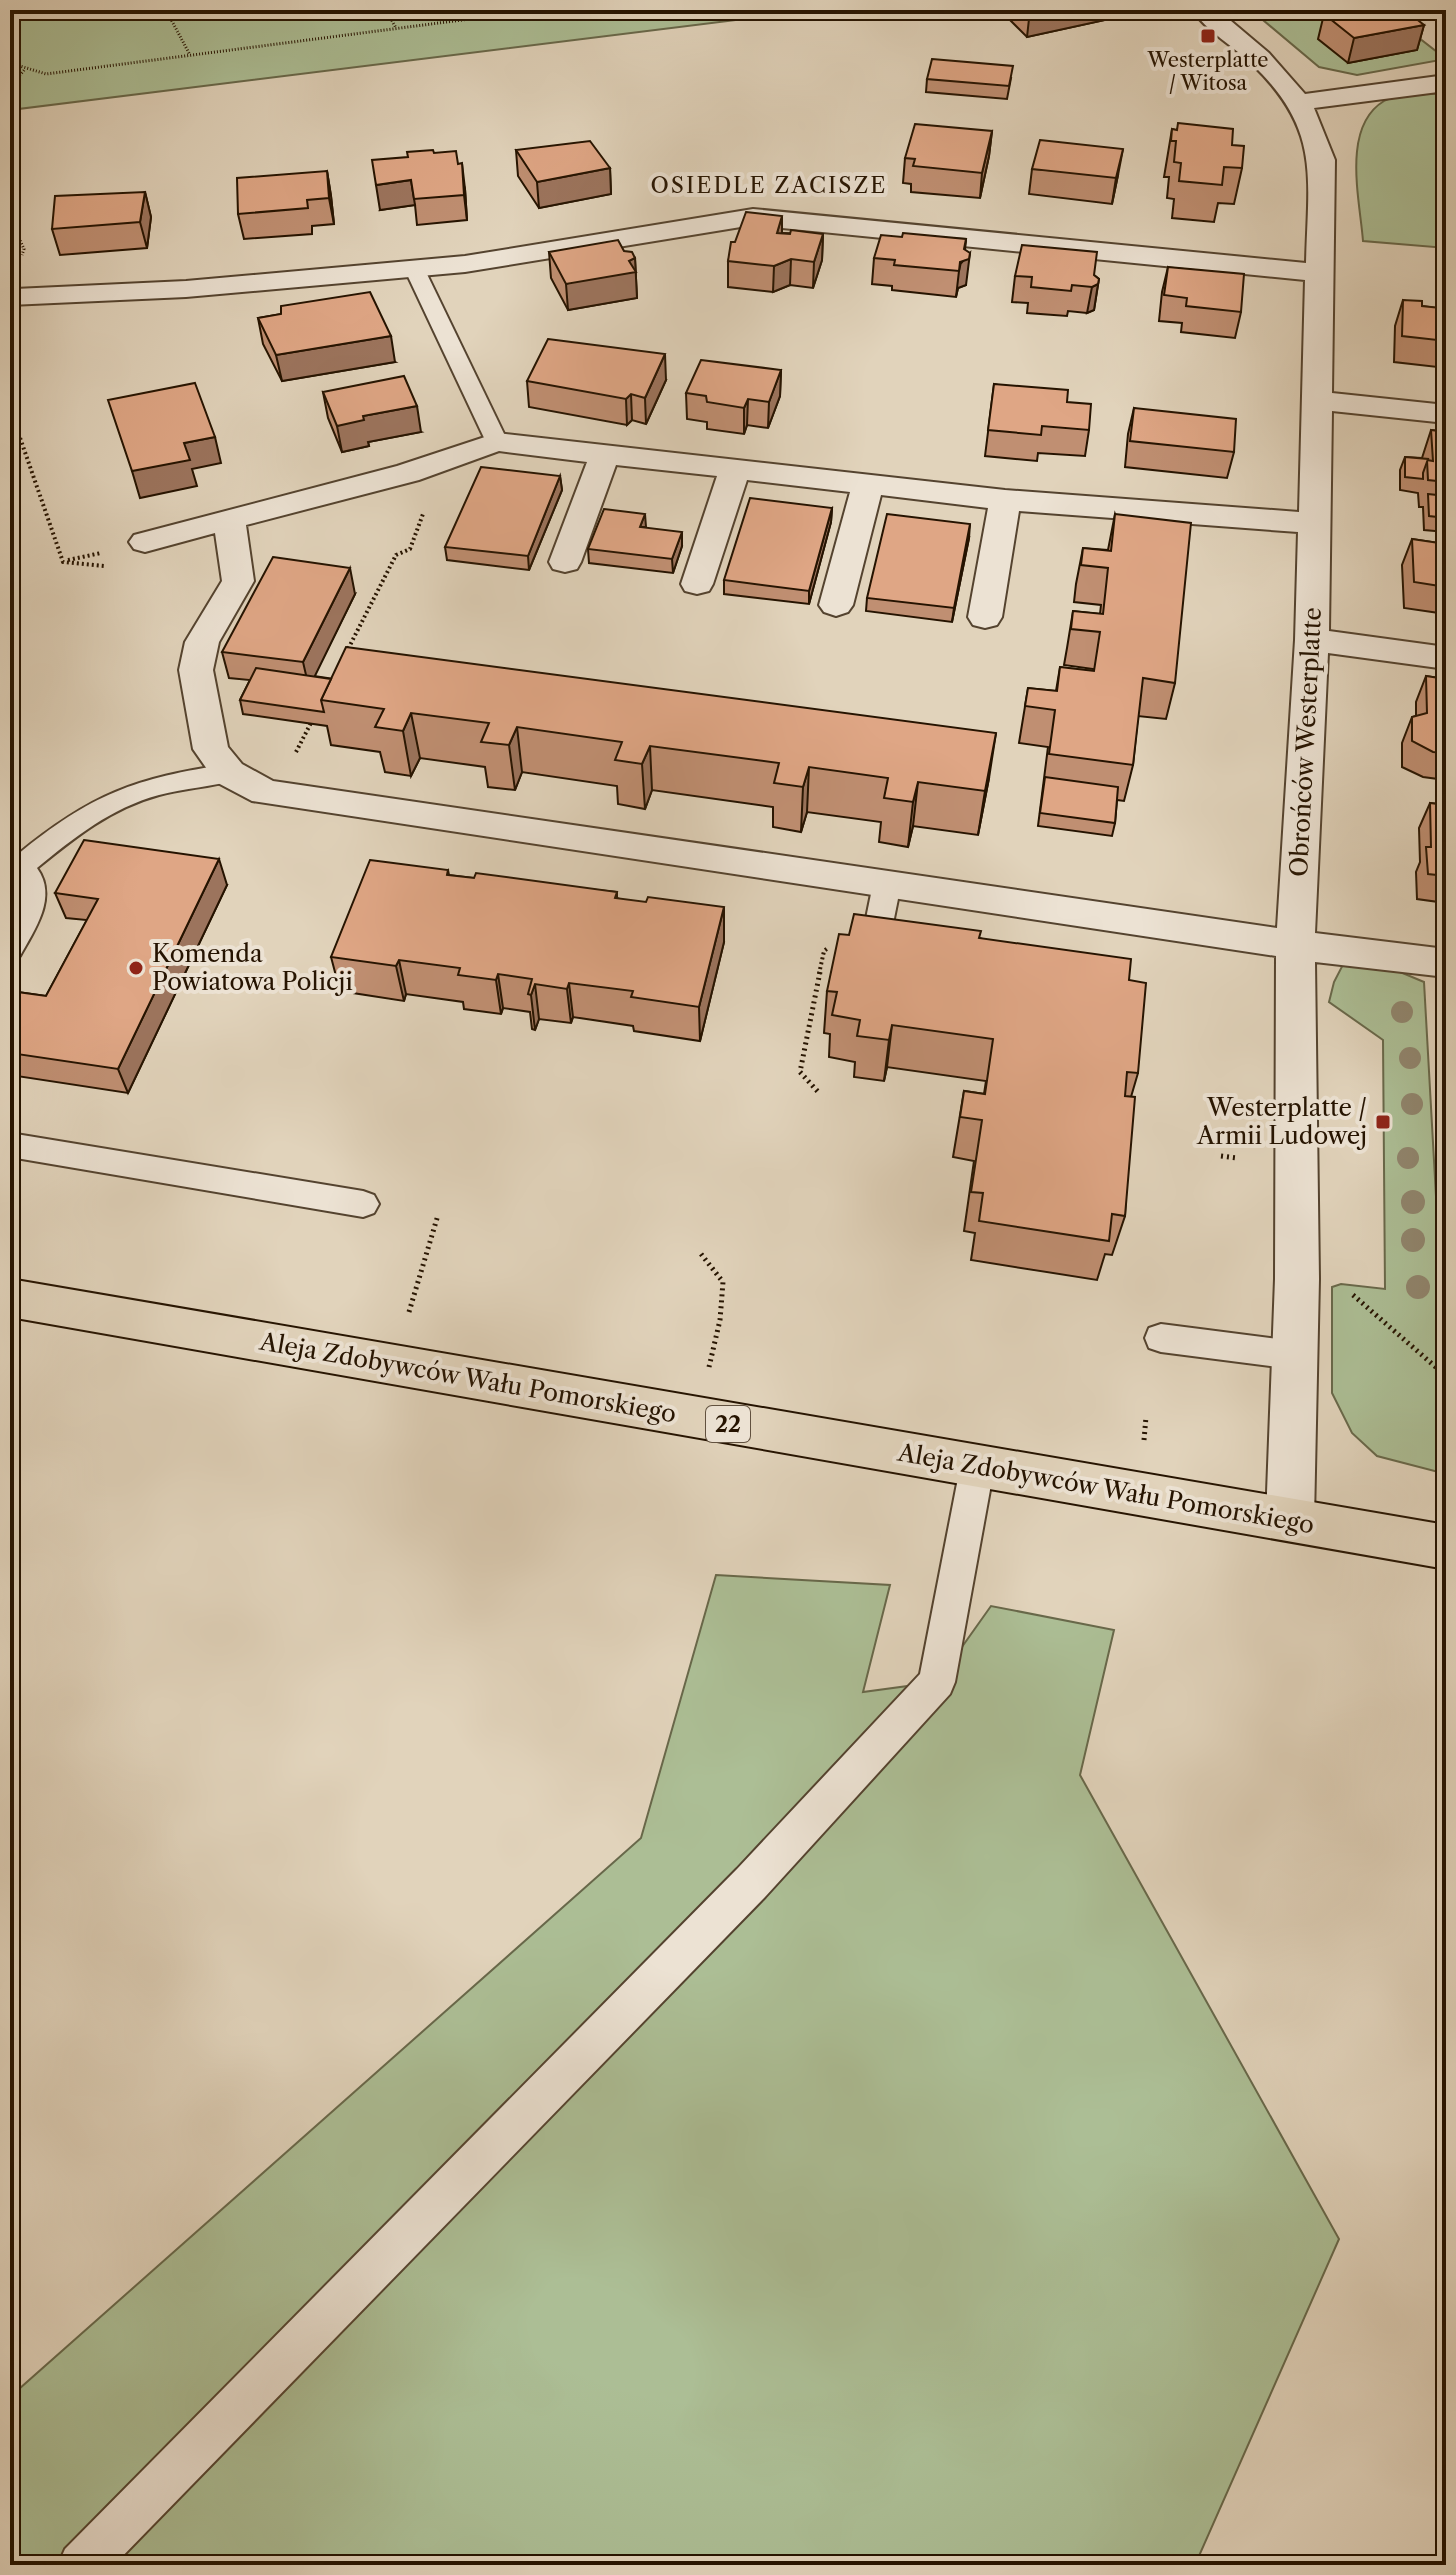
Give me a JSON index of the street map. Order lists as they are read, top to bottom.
{
  "streets": {
    "main road": ["Aleja Zdobywców Wału Pomorskiego", "22"],
    "street": ["Obrońców Westerplatte"]
  },
  "crossings": [
    ["Obrońców Westerplatte", "Aleja Zdobywców Wału Pomorskiego"]
  ],
  "districts": ["OSIEDLE ZACISZE"],
  "places": {
    "transit": ["Westerplatte / Witosa", "Westerplatte / Armii Ludowej"],
    "other": ["Komenda Powiatowa Policji"]
  }
}
